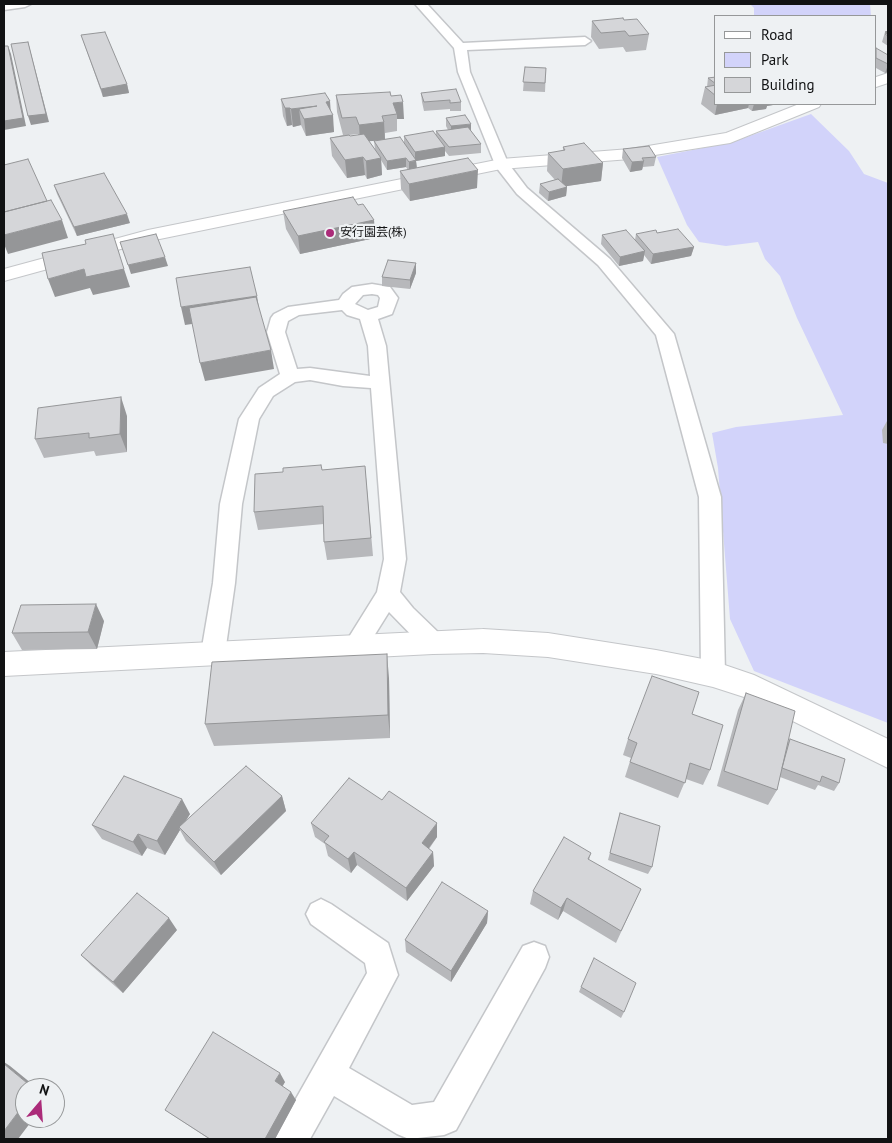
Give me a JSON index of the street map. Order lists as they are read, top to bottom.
{
  "places": ["安行園芸(株)"],
  "legend": ["Road", "Park", "Building"],
  "north": "top"
}
